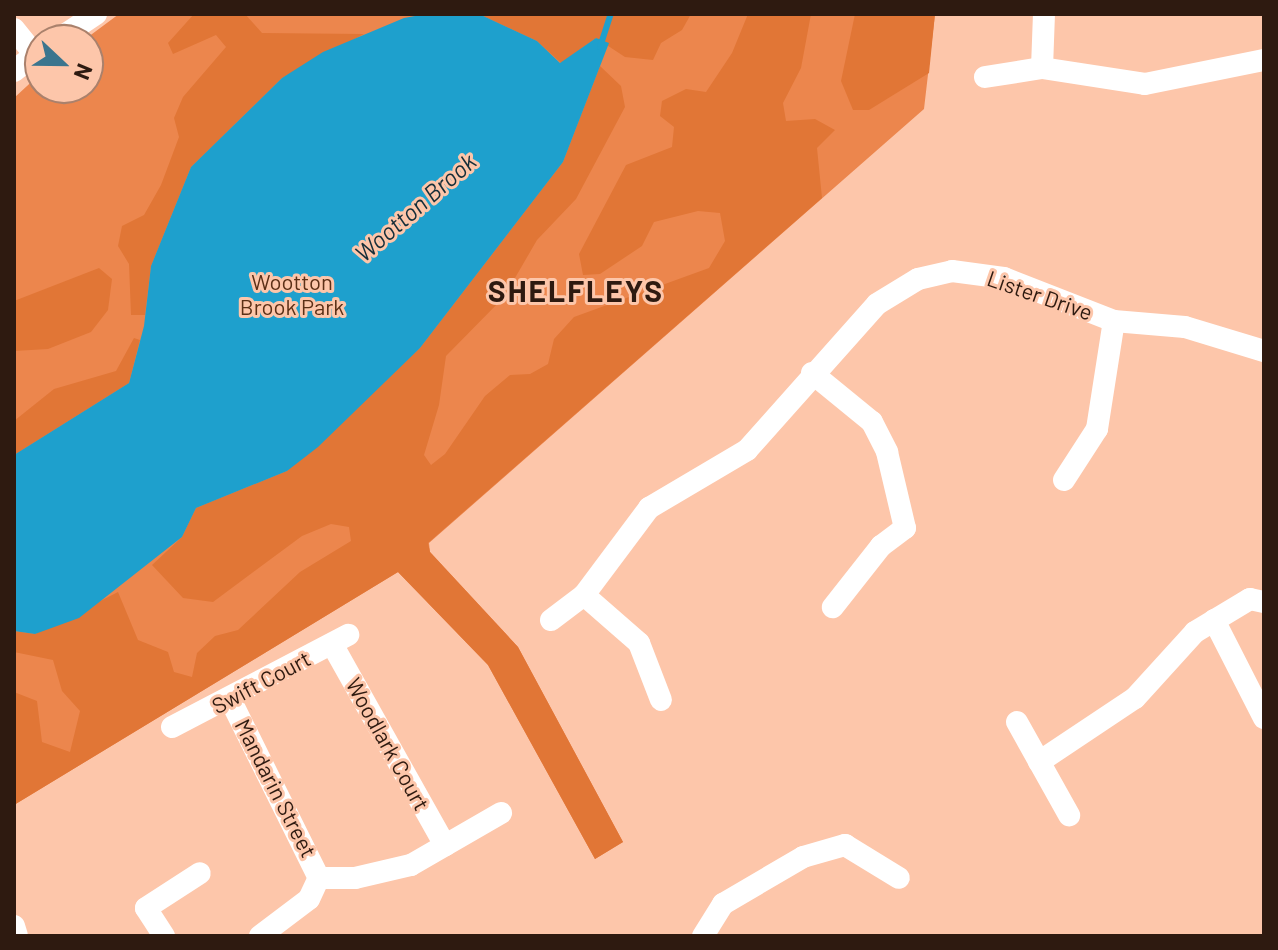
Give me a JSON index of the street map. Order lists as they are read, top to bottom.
{
  "streets": {
    "street": [
      "Lister Drive",
      "Swift Court",
      "Woodlark Court",
      "Mandarin Street"
    ]
  },
  "crossings": [
    ["Swift Court", "Woodlark Court"],
    ["Swift Court", "Mandarin Street"]
  ],
  "districts": ["SHELFLEYS"],
  "water": ["Wootton Brook"],
  "parks": ["Wootton Brook Park"],
  "north": "right"
}
